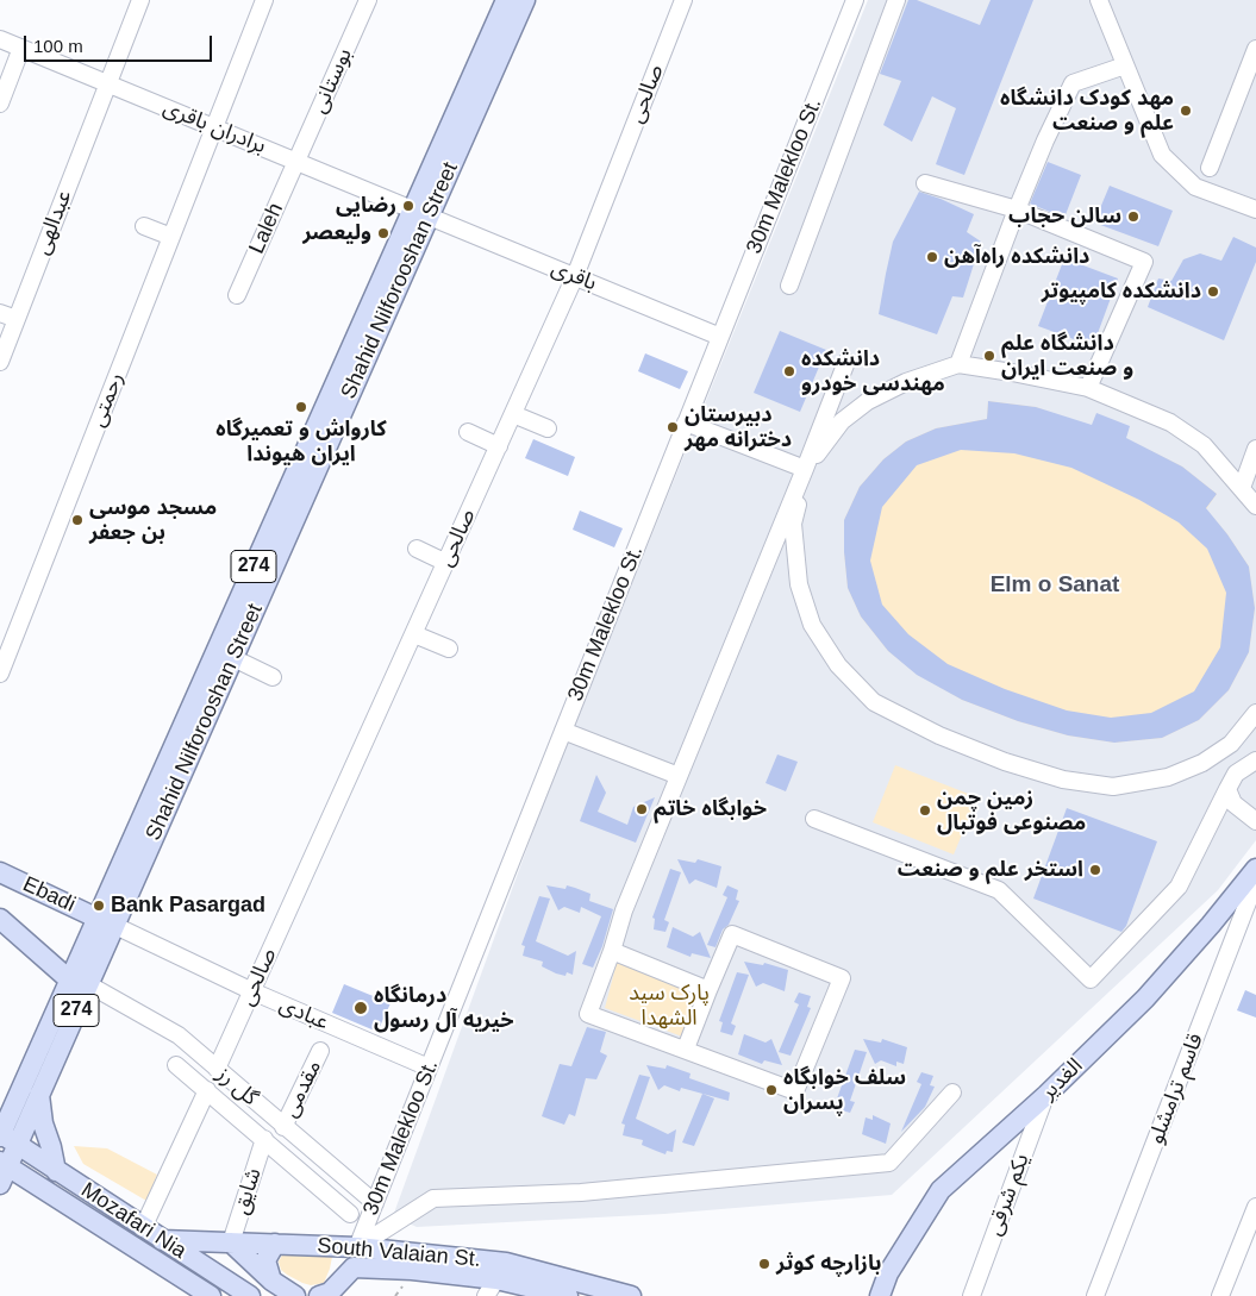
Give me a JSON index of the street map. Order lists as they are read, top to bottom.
{
  "streets": {
    "main road": [
      "Shahid Nilforooshan Street",
      "274",
      "Ebadi",
      "الغدیر",
      "Mozafari Nia",
      "South Valaian St."
    ],
    "street": [
      "بوستانی",
      "صالحی",
      "برادران باقری",
      "30m Malekloo St.",
      "عبدالهی",
      "Laleh",
      "باقری",
      "رحمتی",
      "عبادی",
      "گل رز",
      "مقدمی",
      "قاسم ترامشلو",
      "شایق",
      "یکم شرقی"
    ]
  },
  "crossings": [
    ["بوستانی", "برادران باقری"],
    ["بوستانی", "Laleh"],
    ["صالحی", "باقری"],
    ["صالحی", "عبادی"],
    ["صالحی", "گل رز"],
    ["برادران باقری", "عبدالهی"],
    ["برادران باقری", "Laleh"],
    ["برادران باقری", "باقری"],
    ["برادران باقری", "Shahid Nilforooshan Street"],
    ["برادران باقری", "رحمتی"],
    ["30m Malekloo St.", "باقری"],
    ["30m Malekloo St.", "عبادی"],
    ["30m Malekloo St.", "گل رز"],
    ["30m Malekloo St.", "South Valaian St."],
    ["باقری", "Shahid Nilforooshan Street"],
    ["Shahid Nilforooshan Street", "Ebadi"],
    ["Shahid Nilforooshan Street", "عبادی"],
    ["Shahid Nilforooshan Street", "گل رز"],
    ["Shahid Nilforooshan Street", "Mozafari Nia"],
    ["Ebadi", "عبادی"],
    ["Ebadi", "گل رز"],
    ["الغدیر", "یکم شرقی"],
    ["گل رز", "مقدمی"],
    ["گل رز", "شایق"],
    ["شایق", "South Valaian St."],
    ["Mozafari Nia", "South Valaian St."]
  ],
  "districts": ["Elm o Sanat"],
  "parks": ["پارک سید الشهدا"],
  "places": [
    "مهد کودک دانشگاه علم و صنعت",
    "رضایی",
    "سالن حجاب",
    "ولیعصر",
    "دانشکده راه‌آهن",
    "دانشکده کامپیوتر",
    "دانشگاه علم و صنعت ایران",
    "دانشکده مهندسی خودرو",
    "کارواش و تعمیرگاه ایران هیوندا",
    "دبیرستان دخترانه مهر",
    "مسجد موسی بن جعفر",
    "خوابگاه خاتم",
    "زمین چمن مصنوعی فوتبال",
    "استخر علم و صنعت",
    "Bank Pasargad",
    "درمانگاه خیریه آل رسول",
    "سلف خوابگاه پسران",
    "بازارچه کوثر"
  ],
  "scale_bar": "100 m"
}
